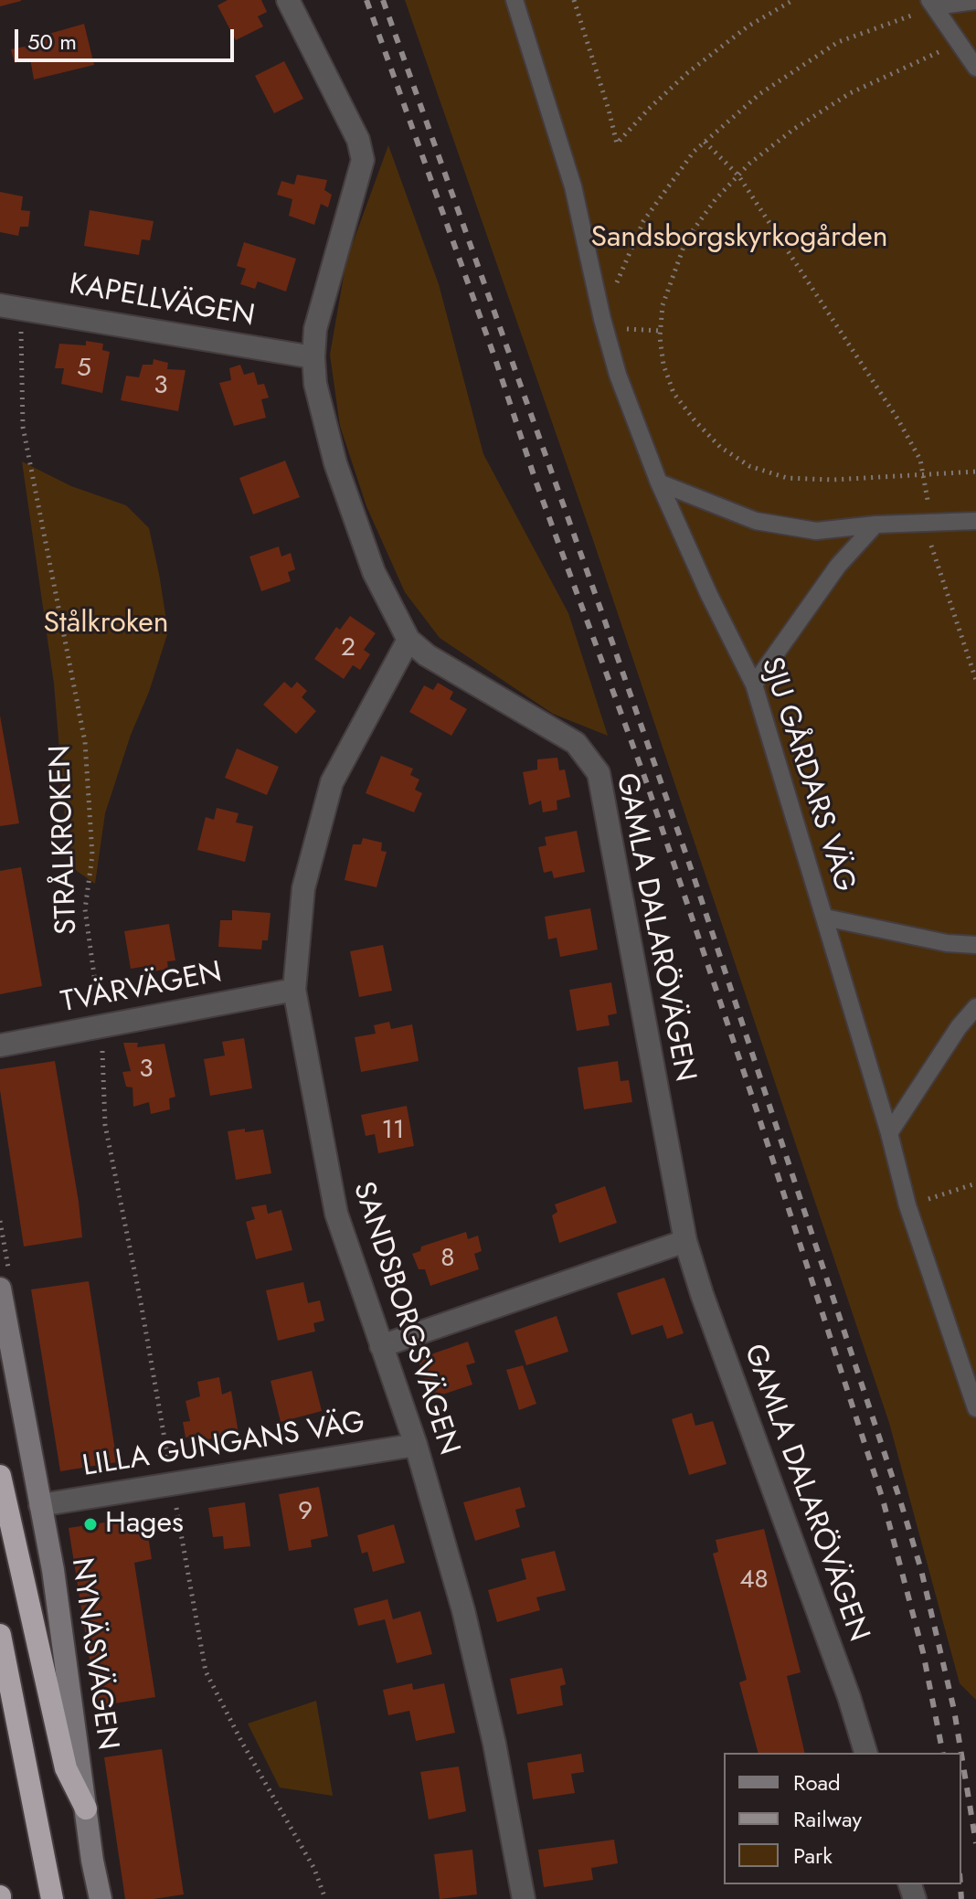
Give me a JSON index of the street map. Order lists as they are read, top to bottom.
{
  "streets": {
    "street": [
      "KAPELLVÄGEN",
      "GAMLA DALARÖVÄGEN",
      "TVÄRVÄGEN",
      "SANDSBORGSVÄGEN",
      "LILLA GUNGANS VÄG",
      "NYNÄSVÄGEN"
    ],
    "lane": ["SJU GÅRDARS VÄG"],
    "path": ["STRÅLKROKEN"]
  },
  "crossings": [
    ["KAPELLVÄGEN", "STRÅLKROKEN"],
    ["KAPELLVÄGEN", "GAMLA DALARÖVÄGEN"],
    ["STRÅLKROKEN", "TVÄRVÄGEN"],
    ["GAMLA DALARÖVÄGEN", "SANDSBORGSVÄGEN"],
    ["TVÄRVÄGEN", "SANDSBORGSVÄGEN"],
    ["SANDSBORGSVÄGEN", "LILLA GUNGANS VÄG"],
    ["LILLA GUNGANS VÄG", "NYNÄSVÄGEN"]
  ],
  "parks": ["Sandsborgskyrkogården", "Stålkroken"],
  "places": ["Hages"],
  "house_numbers": [
    "5",
    "3",
    "2",
    "3",
    "11",
    "8",
    "9",
    "48"
  ],
  "legend": ["Road", "Railway", "Park"],
  "scale_bar": "50 m"
}
